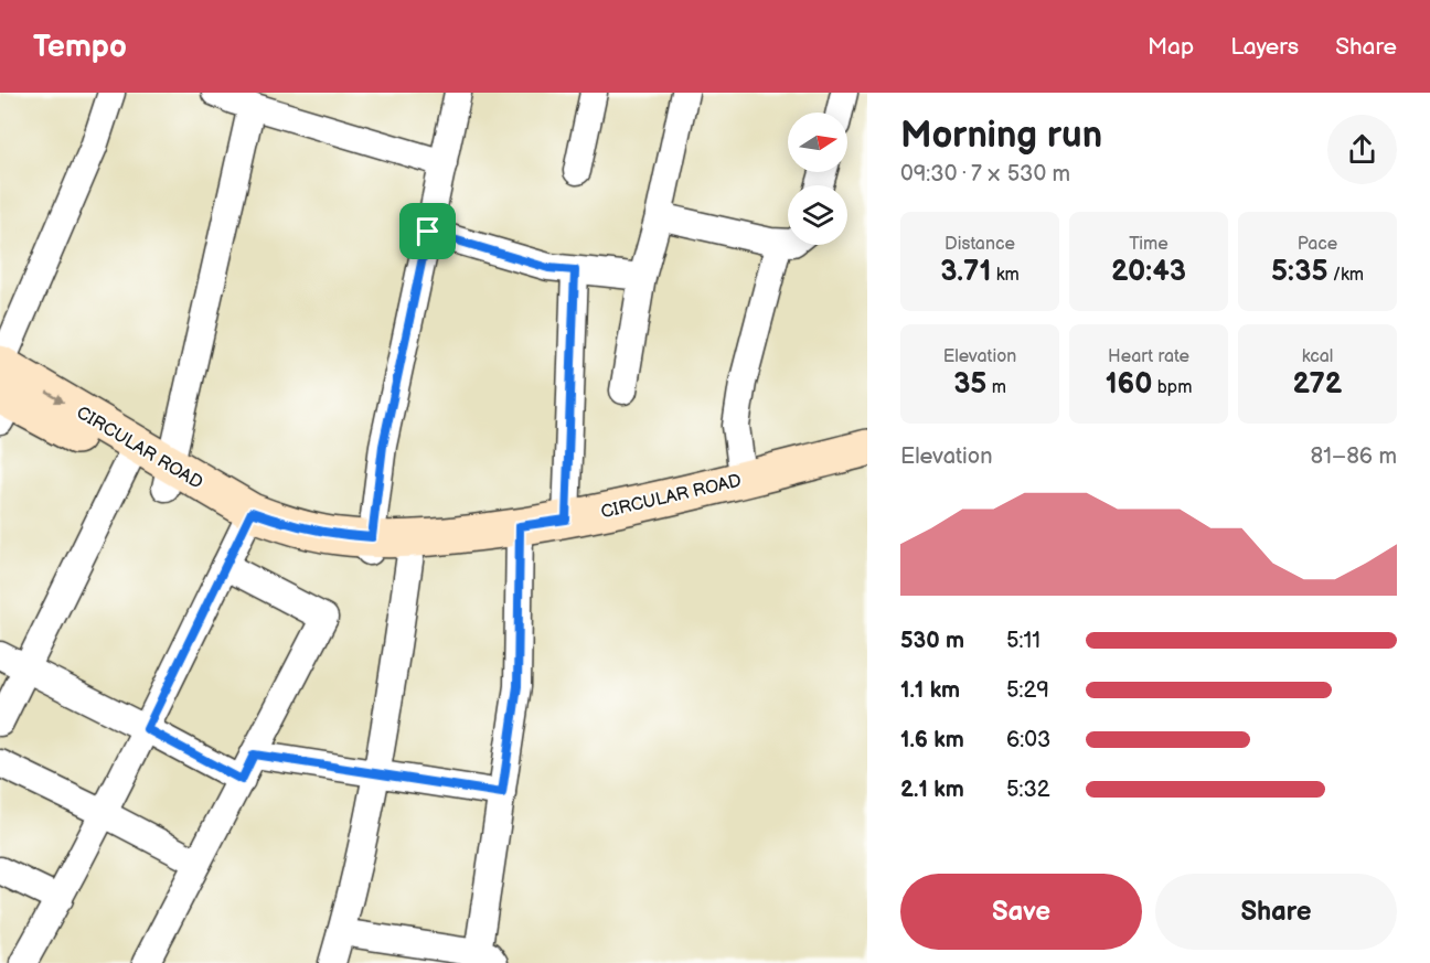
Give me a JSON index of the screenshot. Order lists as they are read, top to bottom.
{
  "streets": {
    "main road": ["CIRCULAR ROAD"]
  },
  "north": "right",
  "page": {
    "header": "Tempo",
    "nav": ["Map", "Layers", "Share"],
    "heading": ["Morning run", "09:30 · 7 × 530 m"],
    "stats": [
      ["Distance", "3.71 km"],
      ["Time", "20:43"],
      ["Pace", "5:35 /km"],
      ["Elevation", "35 m"],
      ["Heart rate", "160 bpm"],
      ["kcal", "272"]
    ],
    "chart": ["Elevation", "81–86 m"],
    "list": [
      {
        "name": "530 m",
        "note": "5:11"
      },
      {
        "name": "1.1 km",
        "note": "5:29"
      },
      {
        "name": "1.6 km",
        "note": "6:03"
      },
      {
        "name": "2.1 km",
        "note": "5:32"
      }
    ],
    "buttons": ["Save", "Share"]
  }
}
